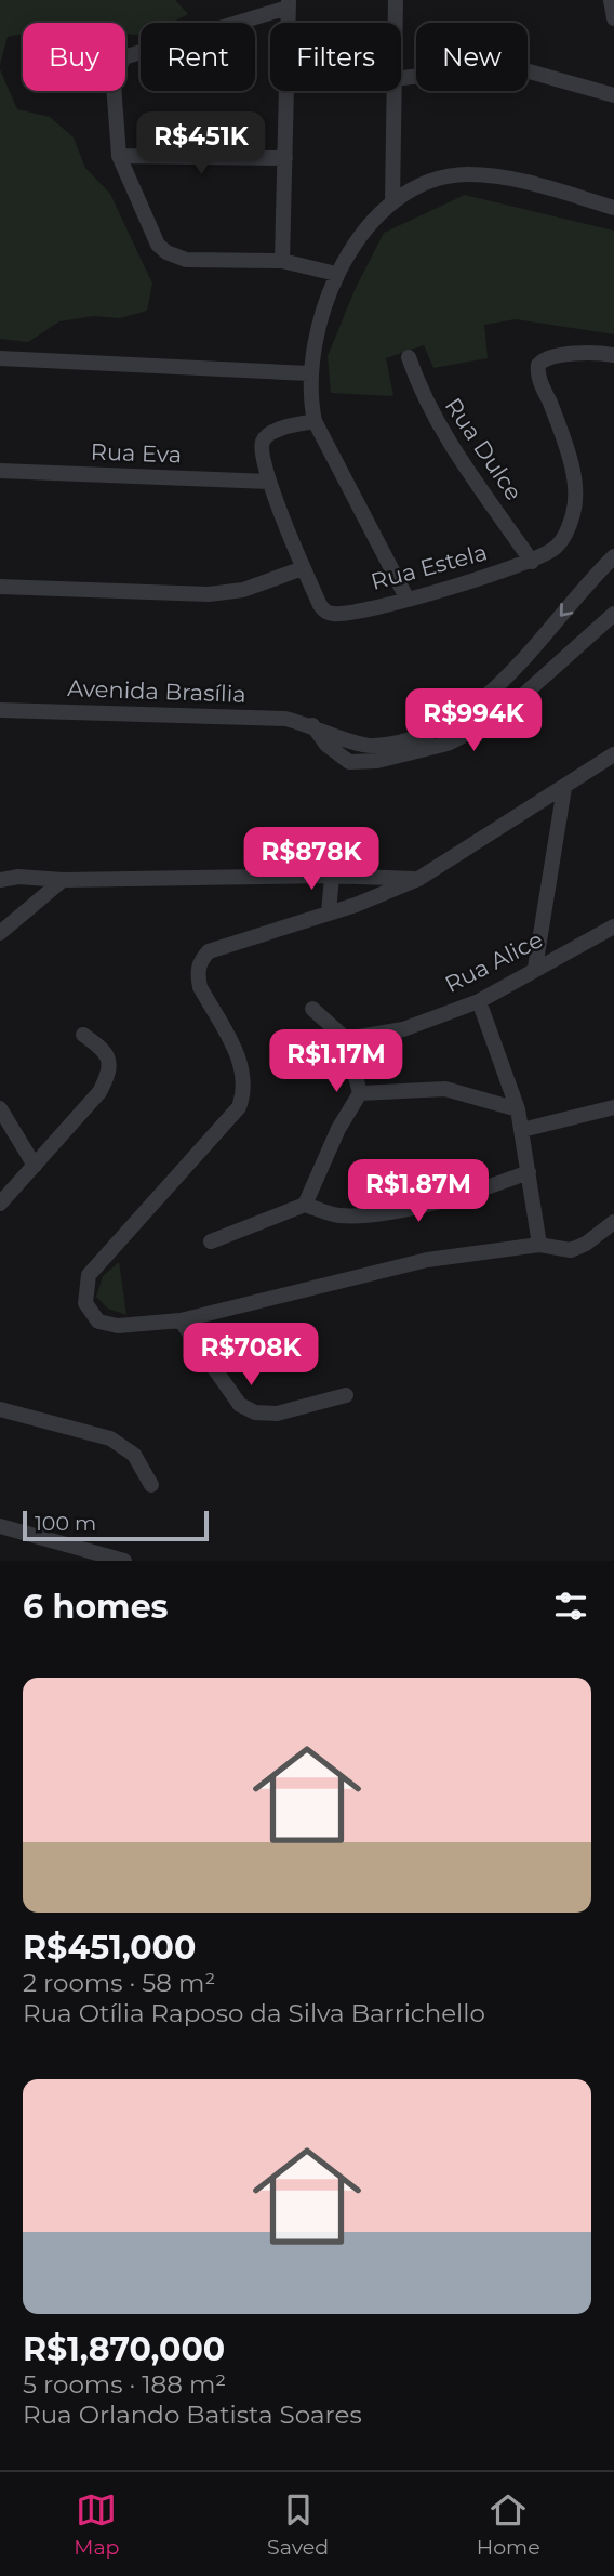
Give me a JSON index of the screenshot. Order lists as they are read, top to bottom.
{
  "streets": {
    "street": [
      "Rua Dulce",
      "Rua Eva",
      "Rua Estela",
      "Avenida Brasília",
      "Rua Alice"
    ]
  },
  "crossings": [
    ["Rua Dulce", "Rua Estela"]
  ],
  "scale_bar": "100 m",
  "page": {
    "chip": [
      "Buy",
      "Rent",
      "Filters",
      "New"
    ],
    "price": [
      "R$451K",
      "R$994K",
      "R$878K",
      "R$1.17M",
      "R$1.87M",
      "R$708K"
    ],
    "scale": "100 m",
    "heading": "6 homes",
    "list": [
      {
        "name": "R$451,000",
        "note": "2 rooms · 58 m² · Rua Otília Raposo da Silva Barrichello"
      },
      {
        "name": "R$1,870,000",
        "note": "5 rooms · 188 m² · Rua Orlando Batista Soares"
      }
    ],
    "tabs": ["Map", "Saved", "Home"]
  }
}
